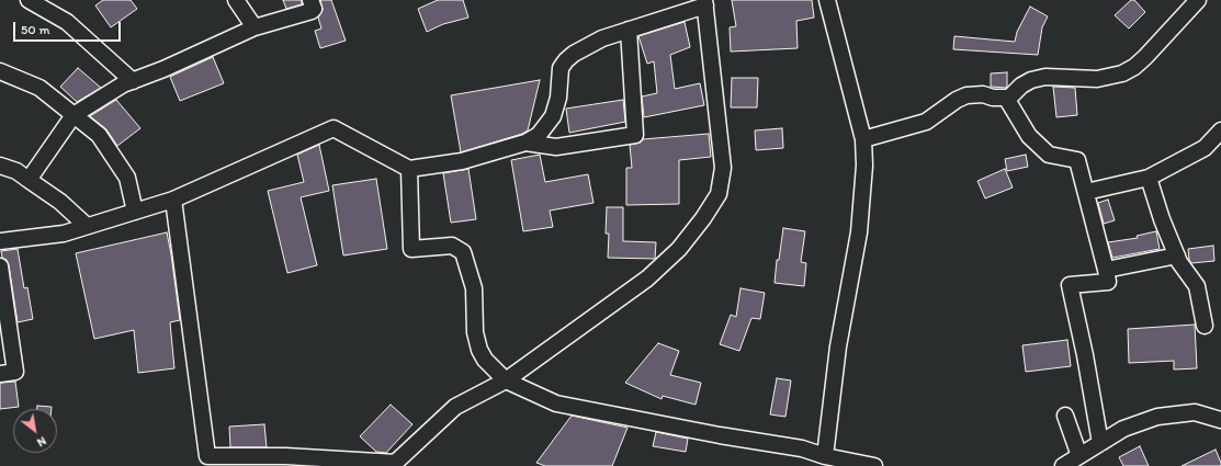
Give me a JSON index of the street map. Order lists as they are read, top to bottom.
{
  "scale_bar": "50 m",
  "north": "bottom right"
}
